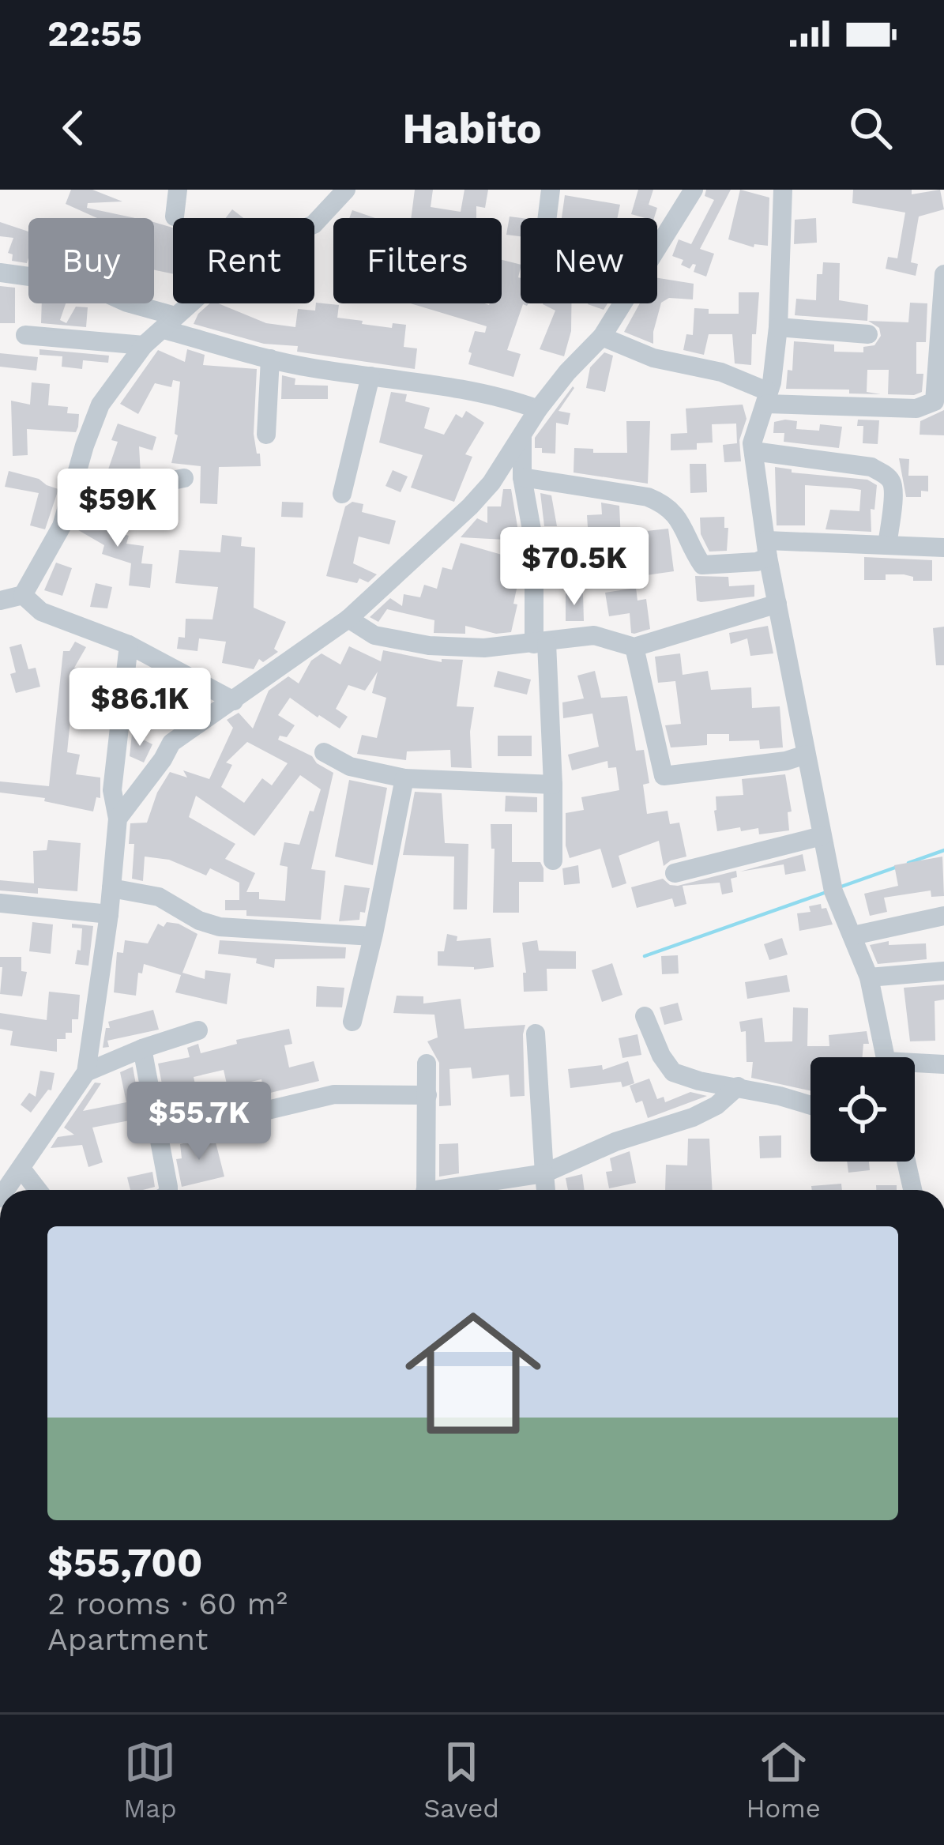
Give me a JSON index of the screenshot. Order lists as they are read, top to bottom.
{
  "page": {
    "status": "22:55",
    "header": "Habito",
    "chip": [
      "Buy",
      "Rent",
      "Filters",
      "New"
    ],
    "price": [
      "$59K",
      "$70.5K",
      "$86.1K",
      "$55.7K"
    ],
    "list": [
      {
        "name": "$55,700",
        "note": "2 rooms · 60 m² · Apartment"
      }
    ],
    "tabs": ["Map", "Saved", "Home"]
  }
}
